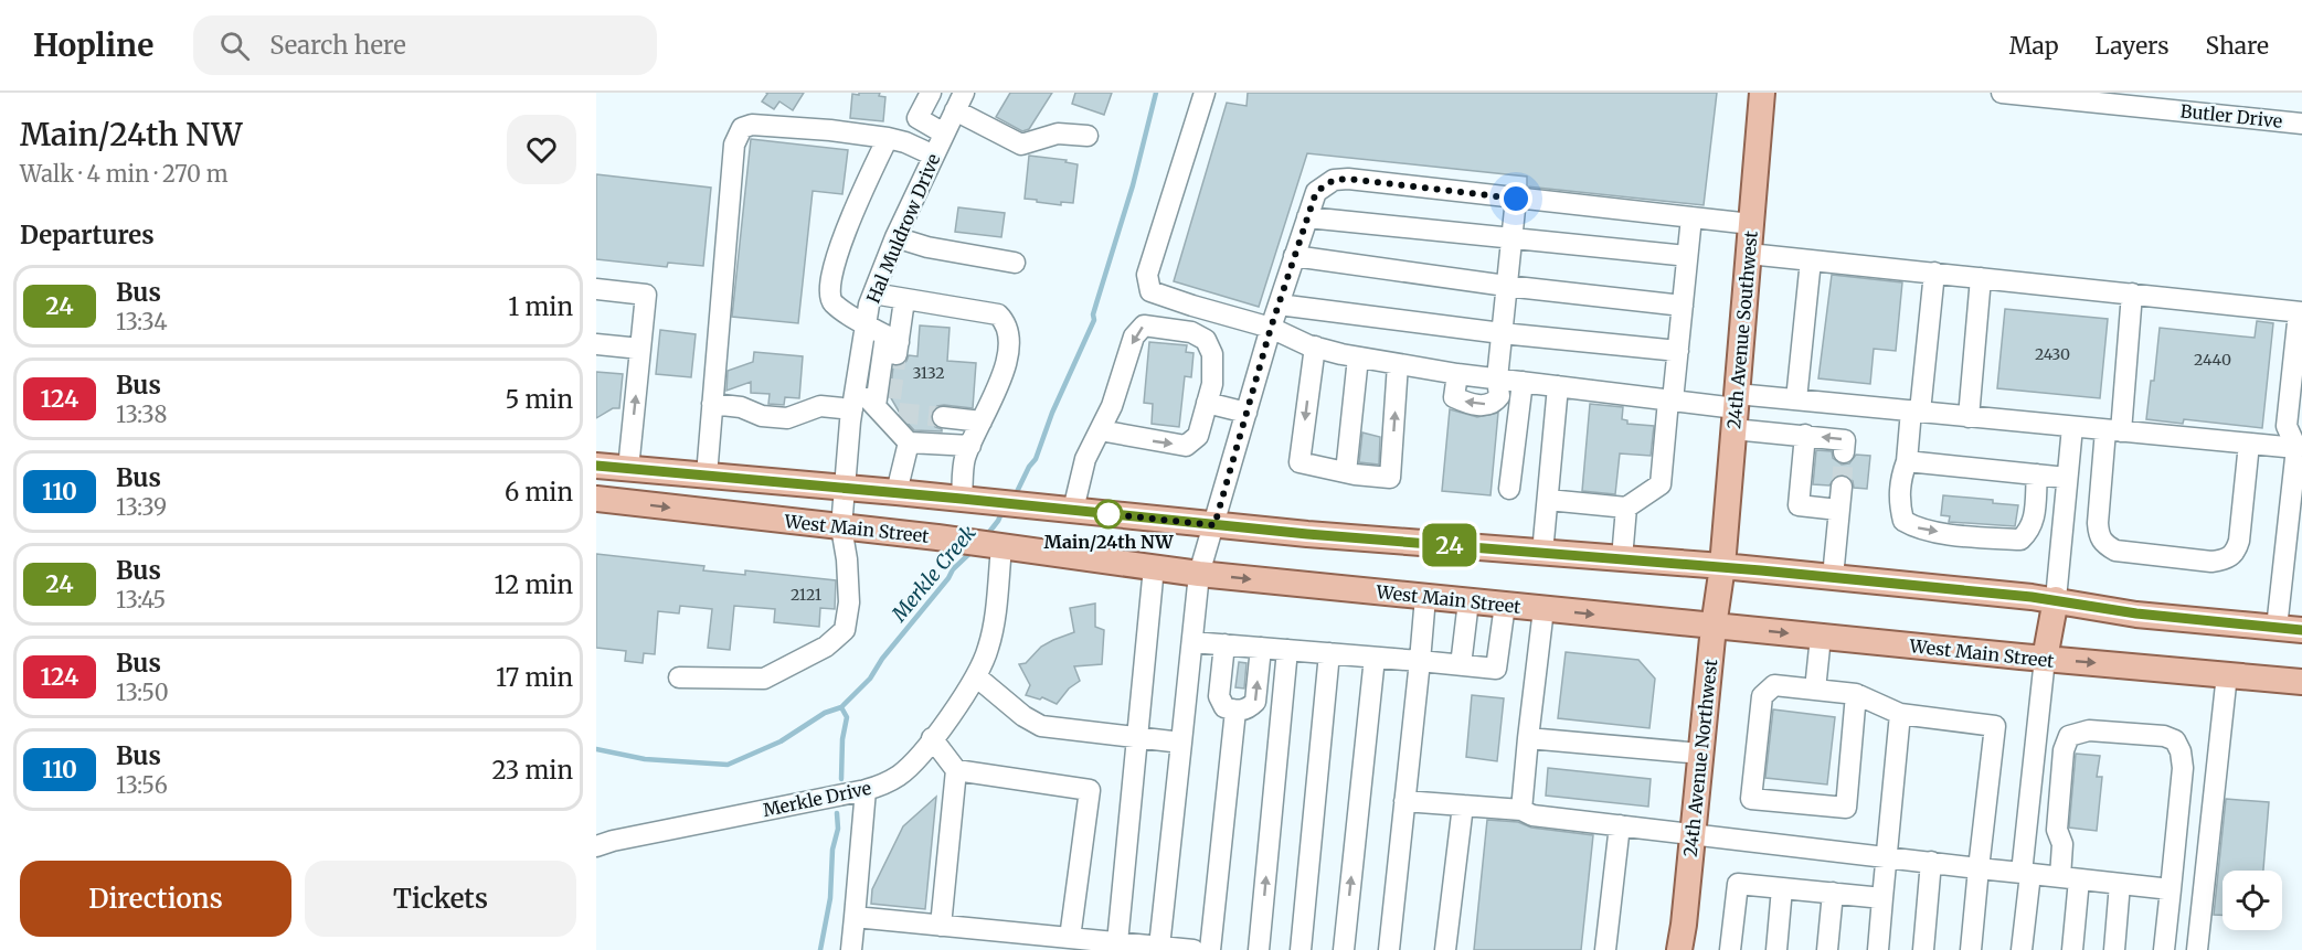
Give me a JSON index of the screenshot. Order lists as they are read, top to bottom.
{
  "streets": {
    "main road": ["24th Avenue Southwest", "West Main Street", "24th Avenue Northwest"],
    "street": ["Butler Drive", "Hal Muldrow Drive", "Merkle Drive"]
  },
  "crossings": [
    ["Hal Muldrow Drive", "West Main Street"],
    ["24th Avenue Southwest", "24th Avenue Northwest"],
    ["West Main Street", "24th Avenue Northwest"],
    ["West Main Street", "Merkle Drive"]
  ],
  "water": ["Merkle Creek"],
  "places": ["Main/24th NW"],
  "lines": ["bus line 24"],
  "house_numbers": [
    "2430",
    "2440",
    "3132",
    "2121"
  ],
  "page": {
    "header": "Hopline",
    "search": "Search here",
    "nav": ["Map", "Layers", "Share"],
    "heading": [
      ["Main/24th NW", "Walk · 4 min · 270 m"],
      "Departures"
    ],
    "on_map": "24",
    "list": [
      {
        "mark": "24",
        "name": "Bus",
        "note": "13:34",
        "value": "1 min"
      },
      {
        "mark": "124",
        "name": "Bus",
        "note": "13:38",
        "value": "5 min"
      },
      {
        "mark": "110",
        "name": "Bus",
        "note": "13:39",
        "value": "6 min"
      },
      {
        "mark": "24",
        "name": "Bus",
        "note": "13:45",
        "value": "12 min"
      },
      {
        "mark": "124",
        "name": "Bus",
        "note": "13:50",
        "value": "17 min"
      },
      {
        "mark": "110",
        "name": "Bus",
        "note": "13:56",
        "value": "23 min"
      }
    ],
    "buttons": ["Directions", "Tickets"]
  }
}
